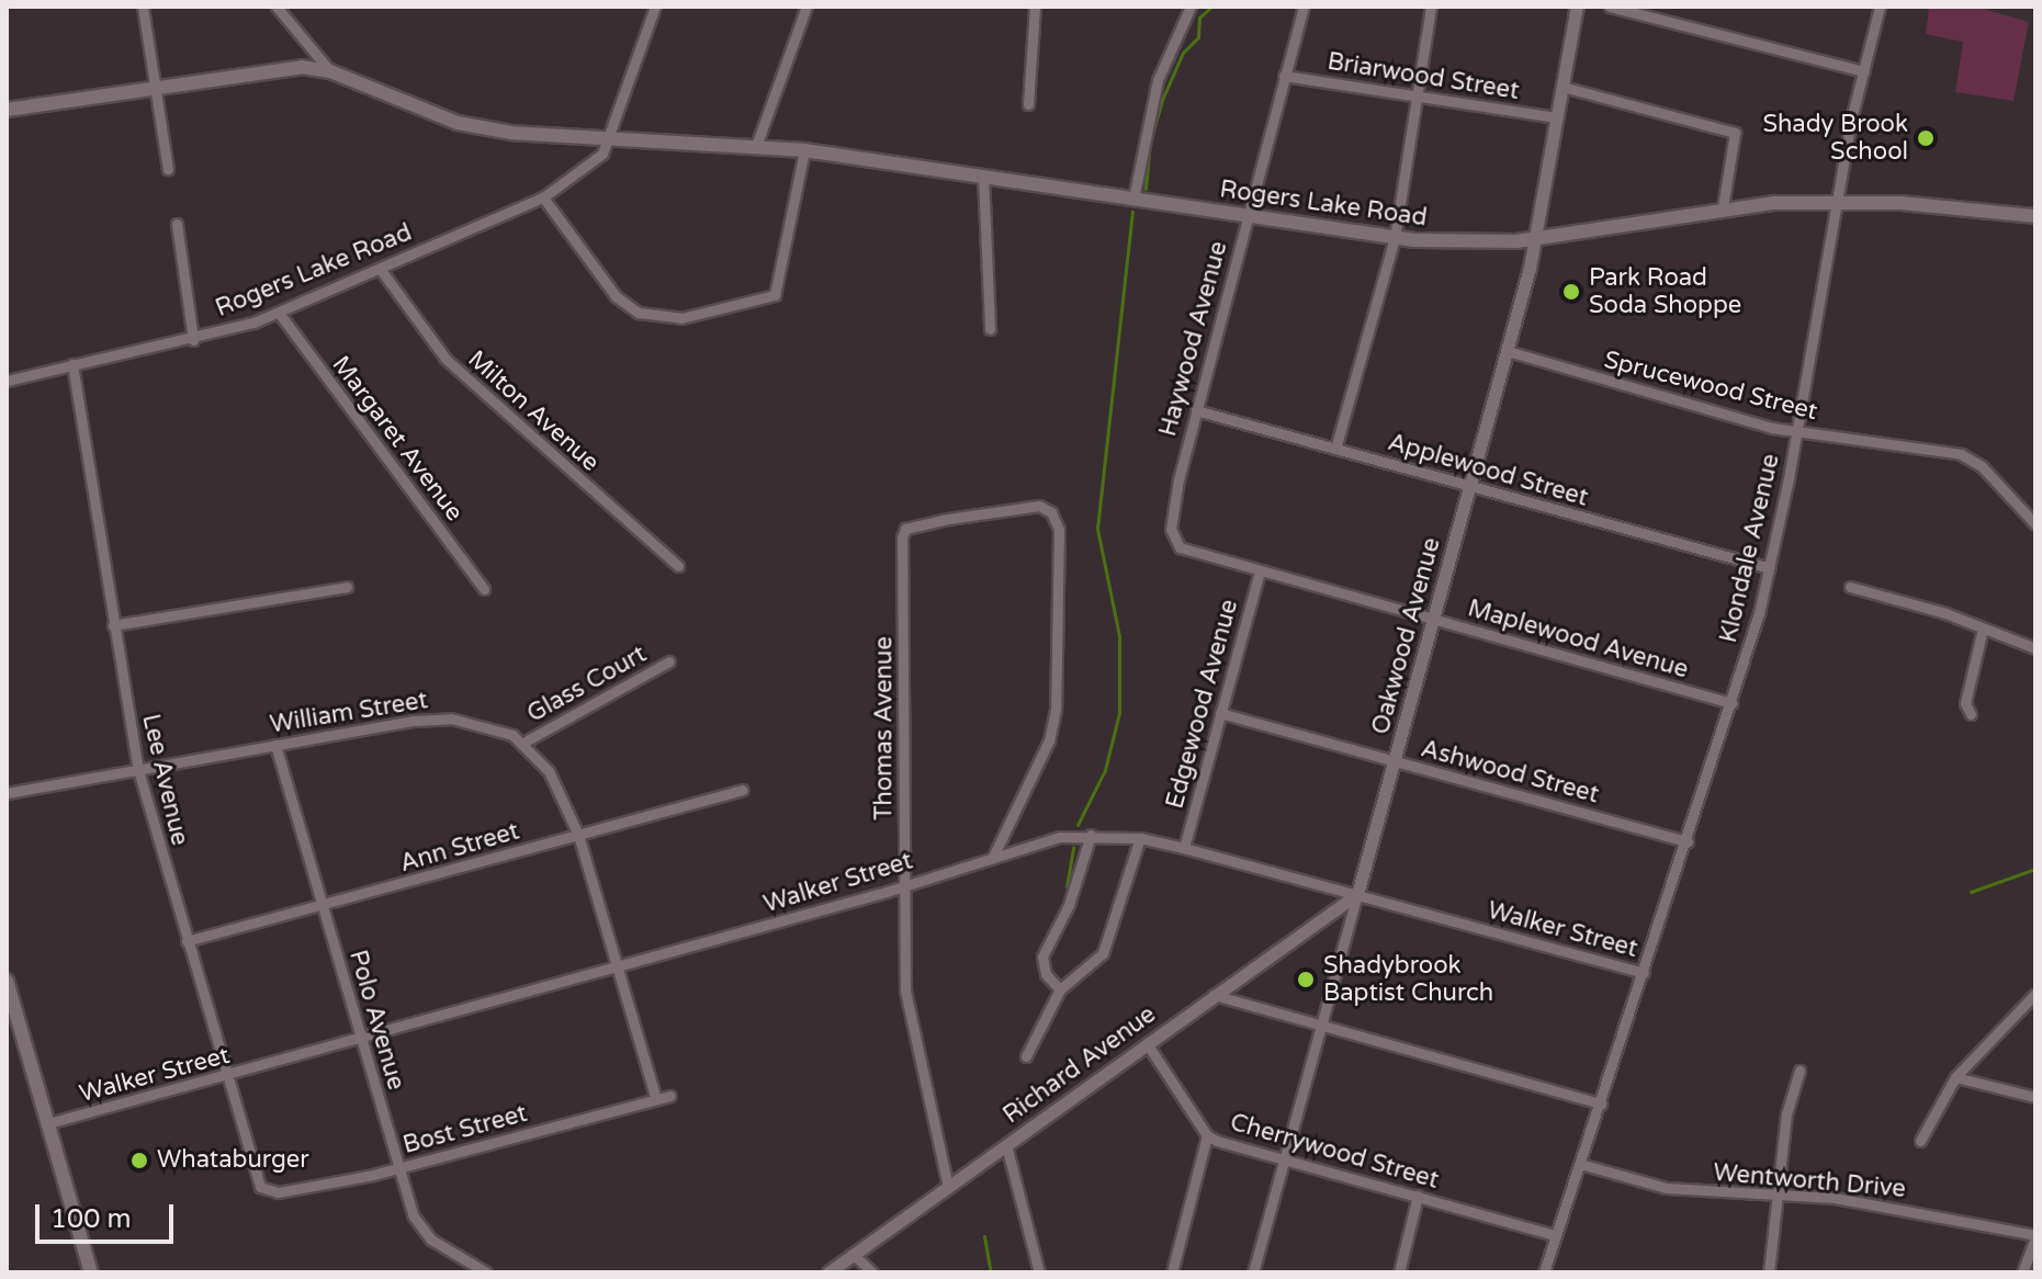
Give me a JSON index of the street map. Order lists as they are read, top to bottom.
{
  "streets": {
    "main road": ["Rogers Lake Road"],
    "street": [
      "Briarwood Street",
      "Haywood Avenue",
      "Sprucewood Street",
      "Milton Avenue",
      "Margaret Avenue",
      "Applewood Street",
      "Klondale Avenue",
      "Oakwood Avenue",
      "Maplewood Avenue",
      "Glass Court",
      "Edgewood Avenue",
      "William Street",
      "Thomas Avenue",
      "Ashwood Street",
      "Lee Avenue",
      "Ann Street",
      "Walker Street",
      "Polo Avenue",
      "Richard Avenue",
      "Bost Street",
      "Cherrywood Street",
      "Wentworth Drive"
    ]
  },
  "crossings": [
    ["Briarwood Street", "Haywood Avenue"],
    ["Briarwood Street", "Oakwood Avenue"],
    ["Rogers Lake Road", "Haywood Avenue"],
    ["Rogers Lake Road", "Milton Avenue"],
    ["Rogers Lake Road", "Margaret Avenue"],
    ["Rogers Lake Road", "Klondale Avenue"],
    ["Rogers Lake Road", "Oakwood Avenue"],
    ["Rogers Lake Road", "Lee Avenue"],
    ["Haywood Avenue", "Applewood Street"],
    ["Haywood Avenue", "Maplewood Avenue"],
    ["Sprucewood Street", "Klondale Avenue"],
    ["Sprucewood Street", "Oakwood Avenue"],
    ["Applewood Street", "Klondale Avenue"],
    ["Applewood Street", "Oakwood Avenue"],
    ["Klondale Avenue", "Maplewood Avenue"],
    ["Klondale Avenue", "Ashwood Street"],
    ["Klondale Avenue", "Walker Street"],
    ["Klondale Avenue", "Cherrywood Street"],
    ["Klondale Avenue", "Wentworth Drive"],
    ["Oakwood Avenue", "Maplewood Avenue"],
    ["Oakwood Avenue", "Ashwood Street"],
    ["Oakwood Avenue", "Walker Street"],
    ["Oakwood Avenue", "Richard Avenue"],
    ["Oakwood Avenue", "Cherrywood Street"],
    ["Maplewood Avenue", "Edgewood Avenue"],
    ["Glass Court", "William Street"],
    ["Edgewood Avenue", "Ashwood Street"],
    ["Edgewood Avenue", "Walker Street"],
    ["William Street", "Lee Avenue"],
    ["William Street", "Ann Street"],
    ["William Street", "Walker Street"],
    ["William Street", "Polo Avenue"],
    ["William Street", "Bost Street"],
    ["Thomas Avenue", "Walker Street"],
    ["Thomas Avenue", "Richard Avenue"],
    ["Lee Avenue", "Ann Street"],
    ["Lee Avenue", "Walker Street"],
    ["Lee Avenue", "Bost Street"],
    ["Ann Street", "Polo Avenue"],
    ["Walker Street", "Polo Avenue"],
    ["Walker Street", "Richard Avenue"],
    ["Polo Avenue", "Bost Street"],
    ["Richard Avenue", "Cherrywood Street"]
  ],
  "places": [
    "Shady Brook School",
    "Park Road Soda Shoppe",
    "Shadybrook Baptist Church",
    "Whataburger"
  ],
  "scale_bar": "100 m"
}
